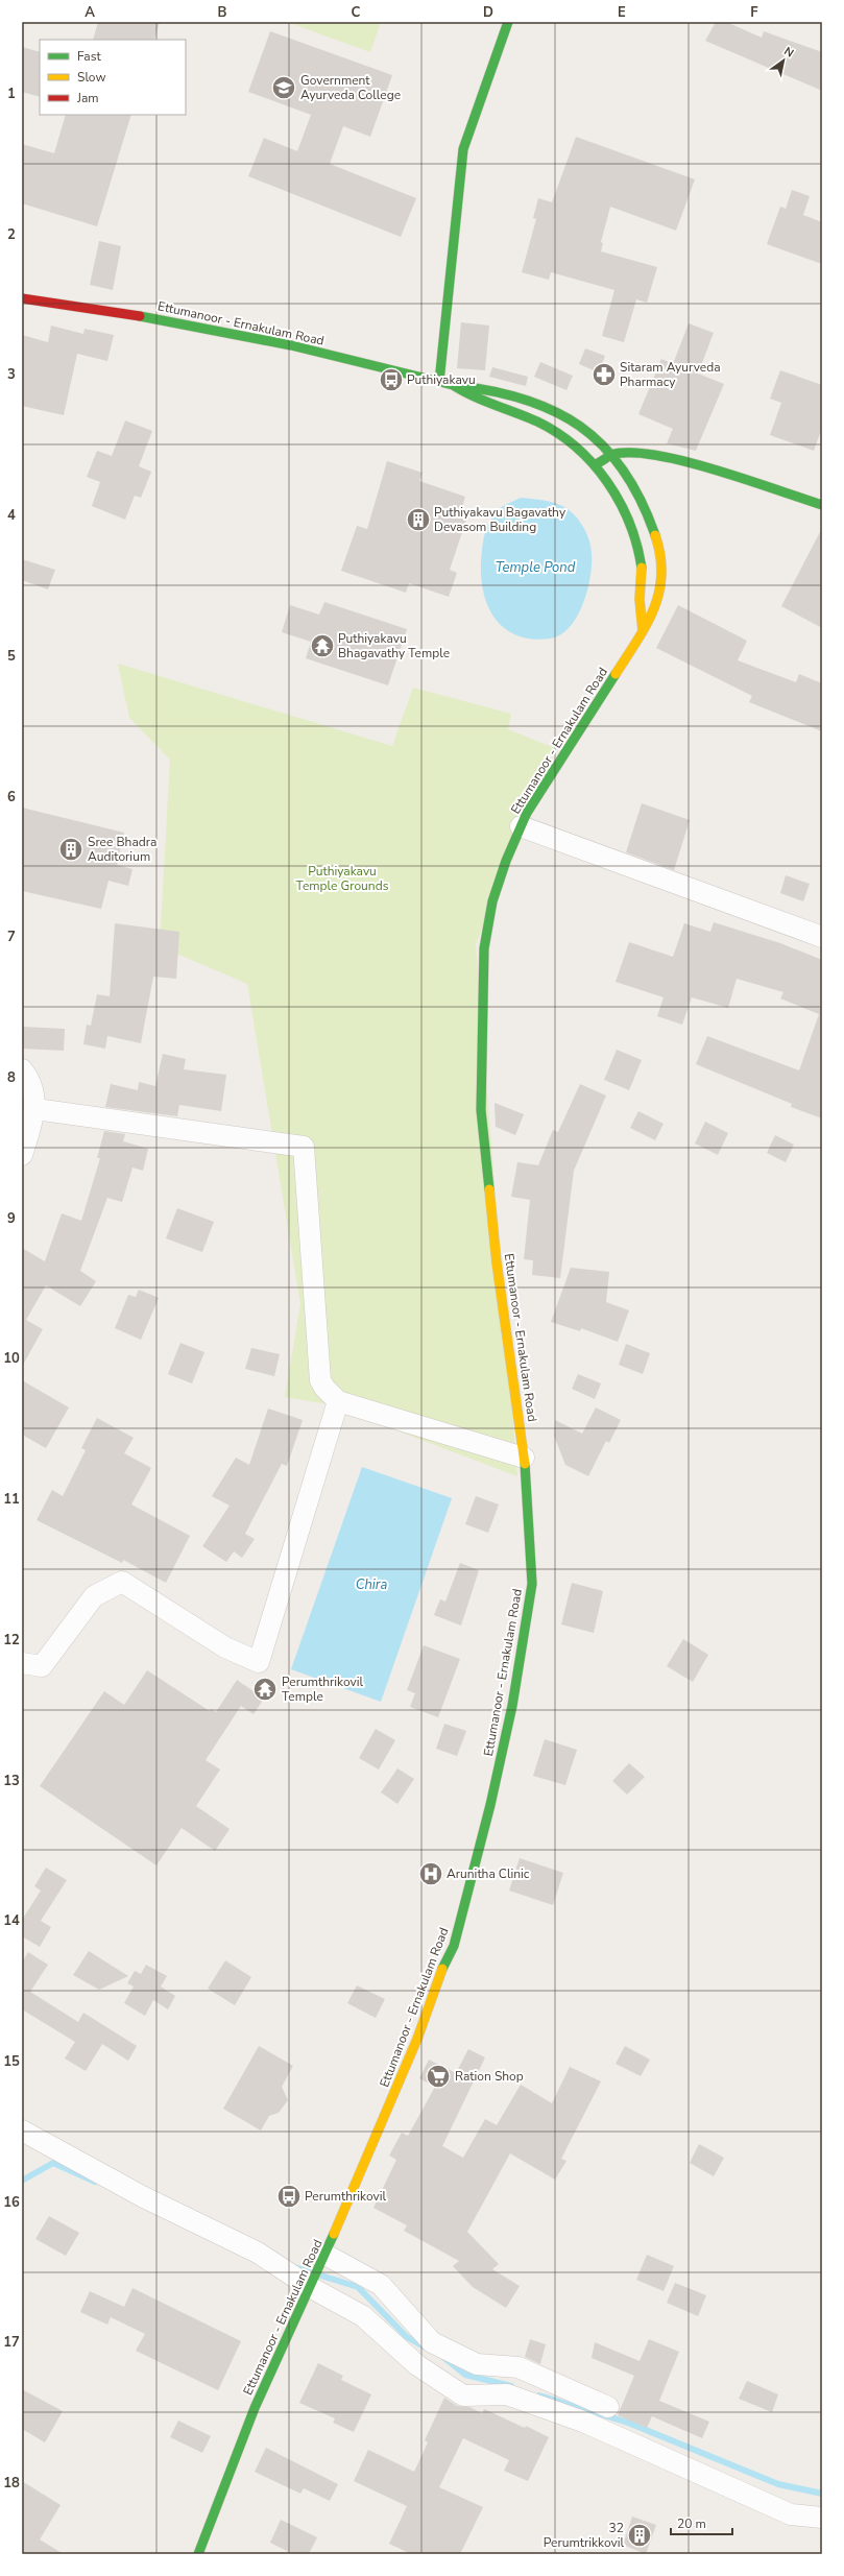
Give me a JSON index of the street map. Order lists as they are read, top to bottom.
{
  "streets": {
    "main road": ["Ettumanoor - Ernakulam Road"]
  },
  "water": ["Temple Pond", "Chira"],
  "parks": ["Puthiyakavu Temple Grounds"],
  "places": {
    "school or university": ["Government Ayurveda College"],
    "pharmacy": ["Sitaram Ayurveda Pharmacy"],
    "bus stop": ["Puthiyakavu", "Perumthrikovil"],
    "building": ["Puthiyakavu Bagavathy Devasom Building", "Sree Bhadra Auditorium", "32 Perumtrikkovil"],
    "temple": ["Puthiyakavu Bhagavathy Temple", "Perumthrikovil Temple"],
    "hospital": ["Arunitha Clinic"],
    "supermarket": ["Ration Shop"]
  },
  "legend": ["Fast", "Slow", "Jam"],
  "scale_bar": "20 m",
  "north": "top right",
  "grid": {
    "columns": [
      "A",
      "B",
      "C",
      "D",
      "E",
      "F"
    ],
    "rows": [
      "1",
      "2",
      "3",
      "4",
      "5",
      "6",
      "7",
      "8",
      "9",
      "10",
      "11",
      "12",
      "13",
      "14",
      "15",
      "16",
      "17",
      "18"
    ]
  }
}
